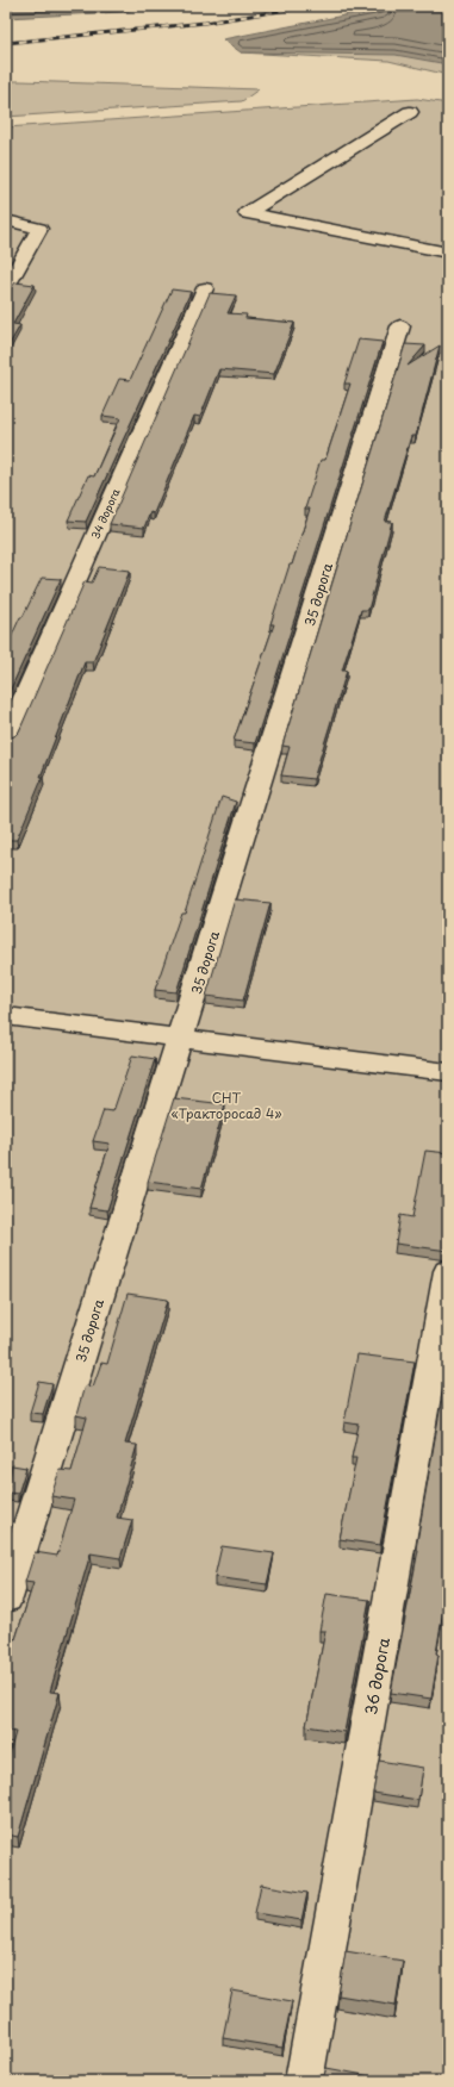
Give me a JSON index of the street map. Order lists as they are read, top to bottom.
{
  "streets": {
    "street": ["34 дорога", "35 дорога", "36 дорога"]
  },
  "parks": ["СНТ «Тракторосад 4»"]
}
